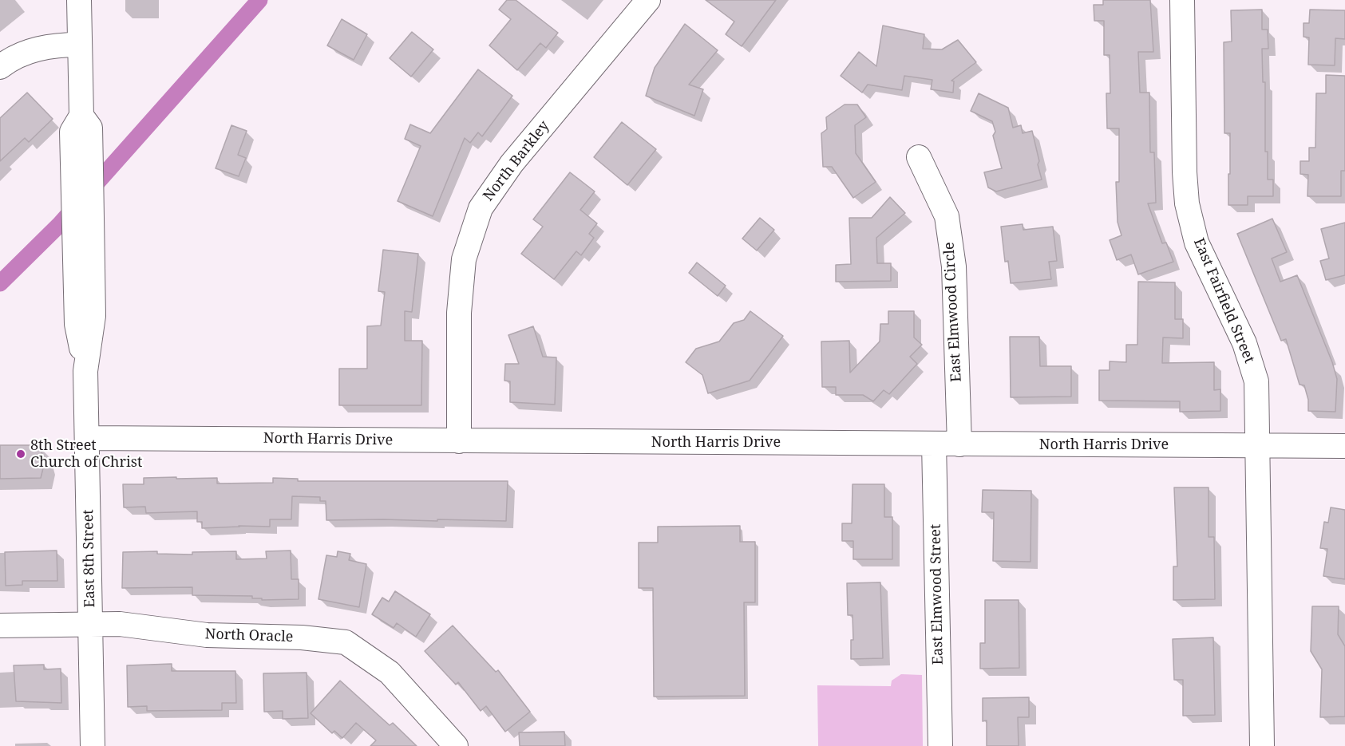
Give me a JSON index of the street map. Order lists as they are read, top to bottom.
{
  "streets": {
    "street": [
      "North Barkley",
      "East Fairfield Street",
      "East Elmwood Circle",
      "North Harris Drive",
      "East 8th Street",
      "East Elmwood Street",
      "North Oracle"
    ]
  },
  "crossings": [
    ["North Barkley", "North Harris Drive"],
    ["East Fairfield Street", "North Harris Drive"],
    ["East Elmwood Circle", "North Harris Drive"],
    ["North Harris Drive", "East 8th Street"],
    ["North Harris Drive", "East Elmwood Street"],
    ["East 8th Street", "North Oracle"]
  ],
  "places": ["8th Street Church of Christ"]
}
